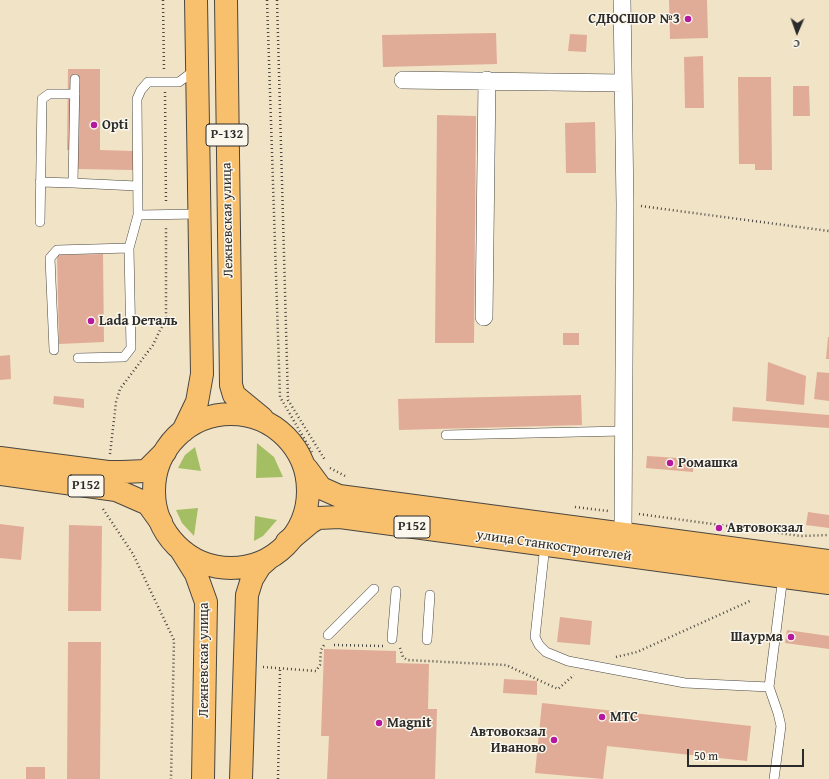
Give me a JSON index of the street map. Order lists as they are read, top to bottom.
{
  "streets": {
    "main road": [
      "Р-132",
      "Лежневская улица",
      "Р152",
      "улица Станкостроителей"
    ]
  },
  "crossings": [
    ["Лежневская улица", "Р152"],
    ["Лежневская улица", "улица Станкостроителей"]
  ],
  "places": [
    "СДЮСШОР №3",
    "Opti",
    "Lada Dеталь",
    "Ромашка",
    "Автовокзал",
    "Шаурма",
    "МТС",
    "Magnit",
    "Автовокзал Иваново"
  ],
  "scale_bar": "50 m",
  "north": "bottom"
}
